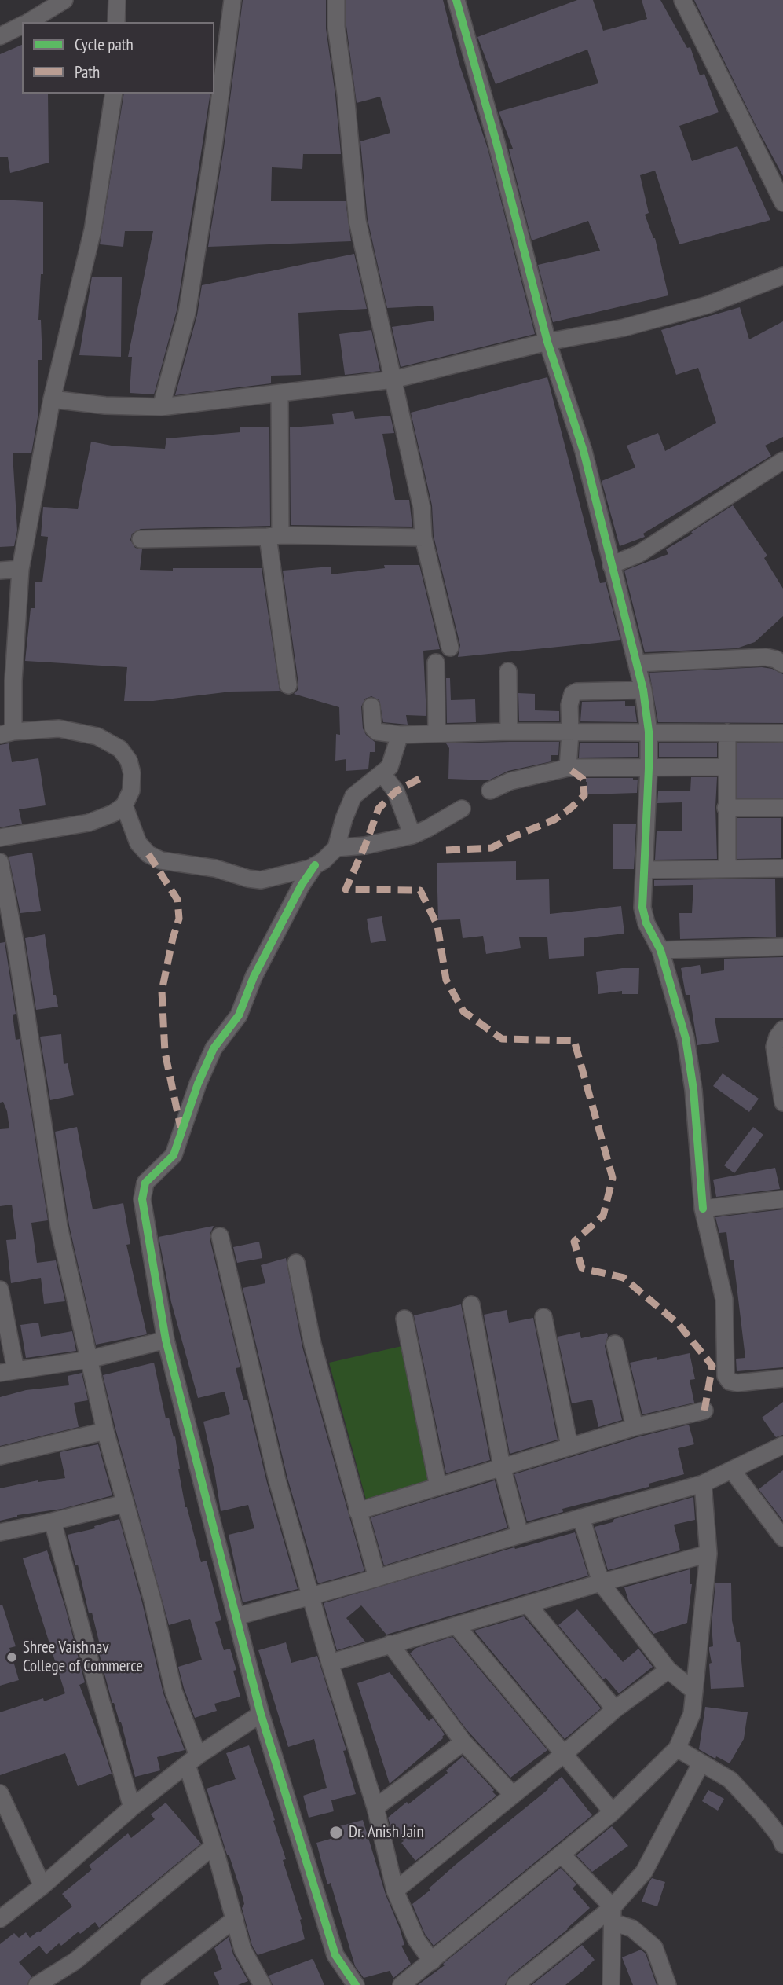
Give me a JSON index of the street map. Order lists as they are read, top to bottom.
{
  "places": ["Shree Vaishnav College of Commerce", "Dr. Anish Jain"],
  "legend": ["Cycle path", "Path"]
}
